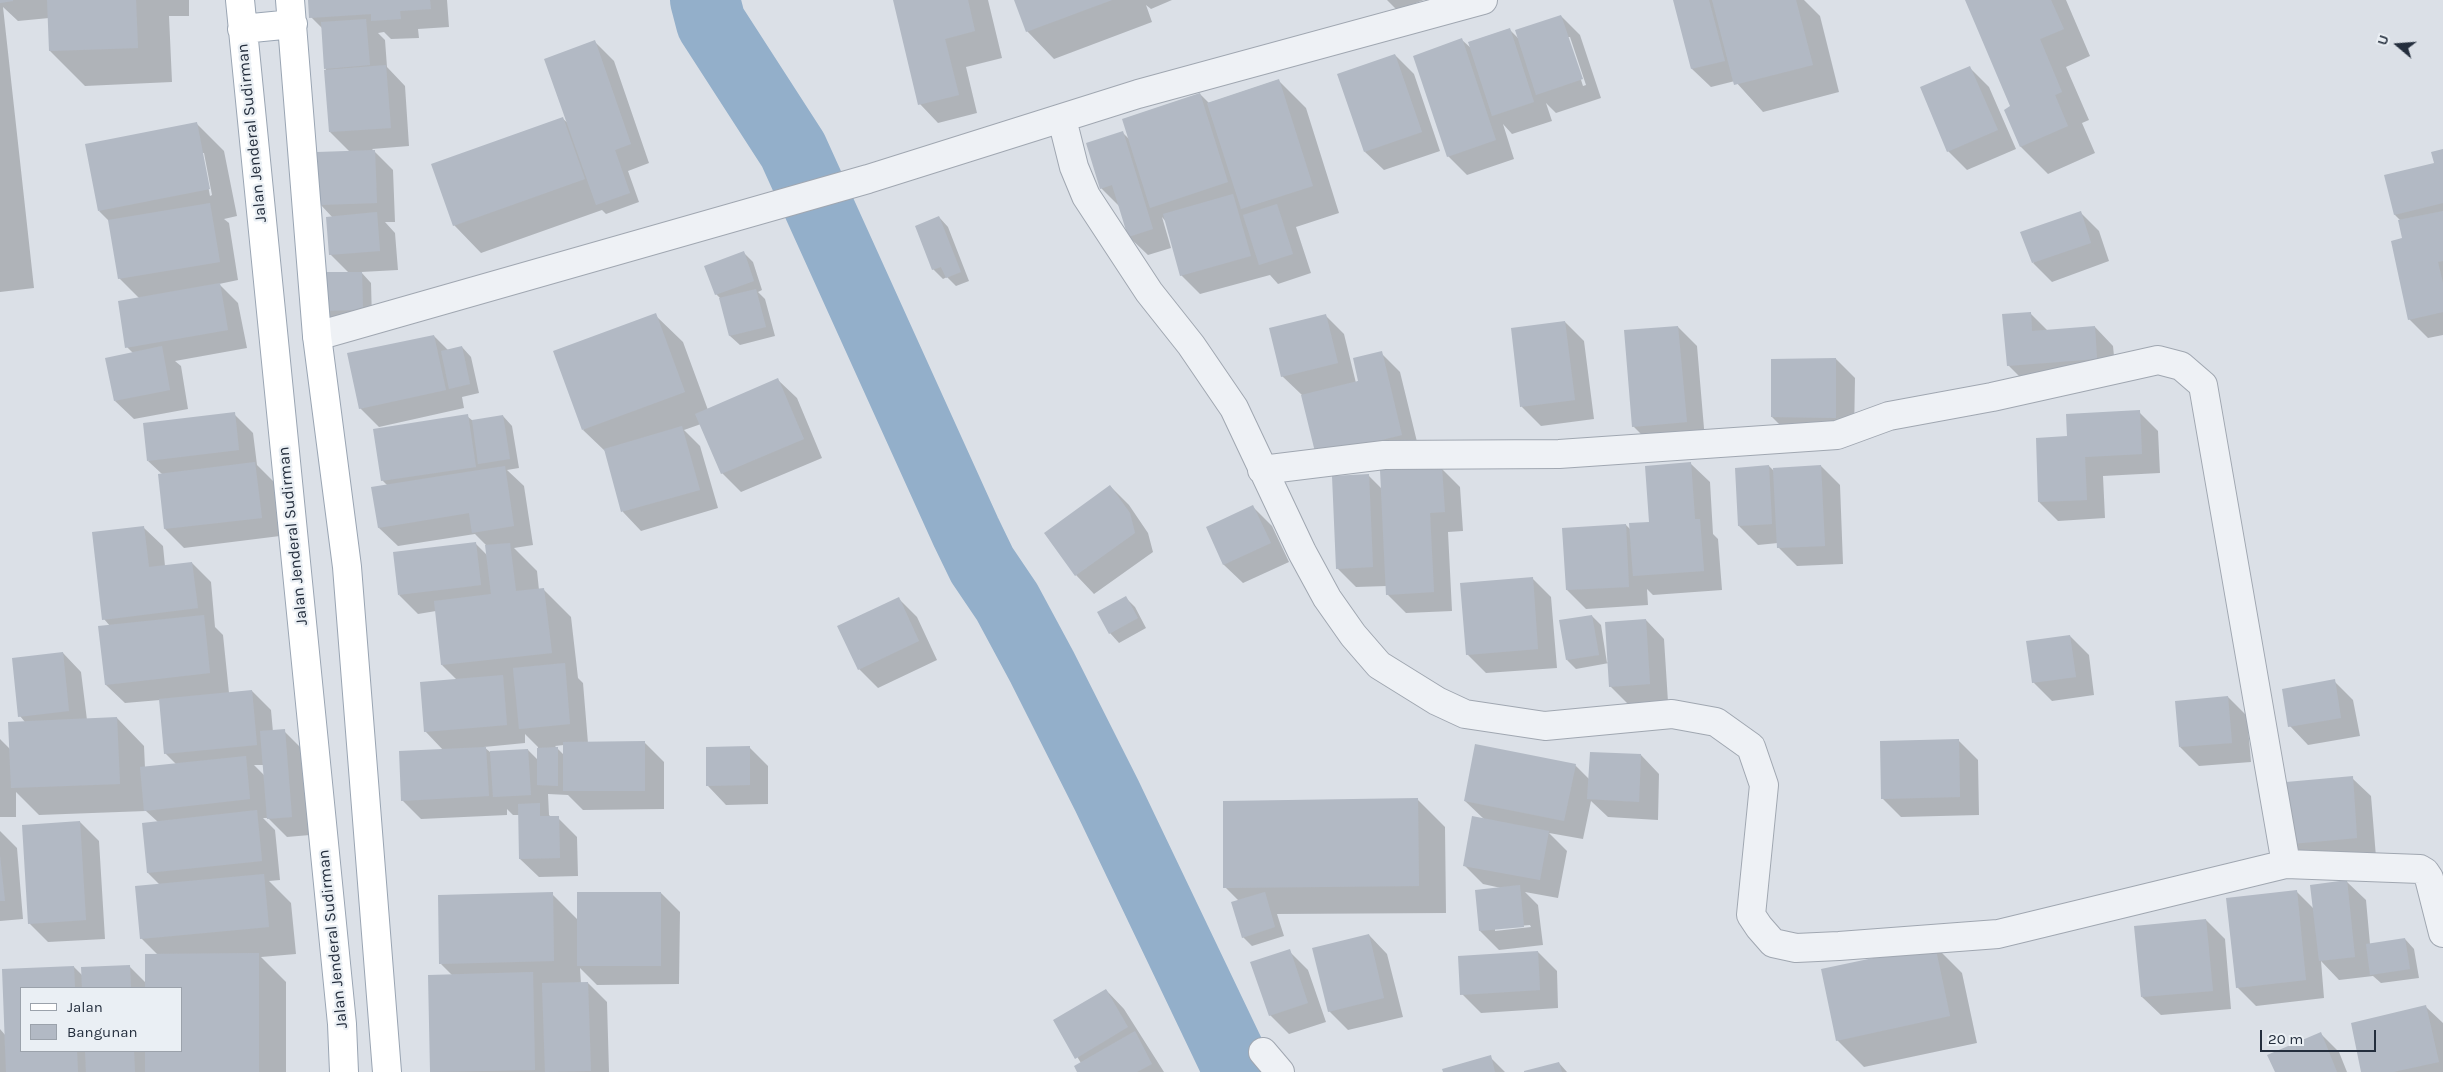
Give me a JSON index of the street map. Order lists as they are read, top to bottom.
{
  "streets": {
    "main road": ["Jalan Jenderal Sudirman"]
  },
  "legend": ["Jalan", "Bangunan"],
  "scale_bar": "20 m",
  "north": "left"
}
